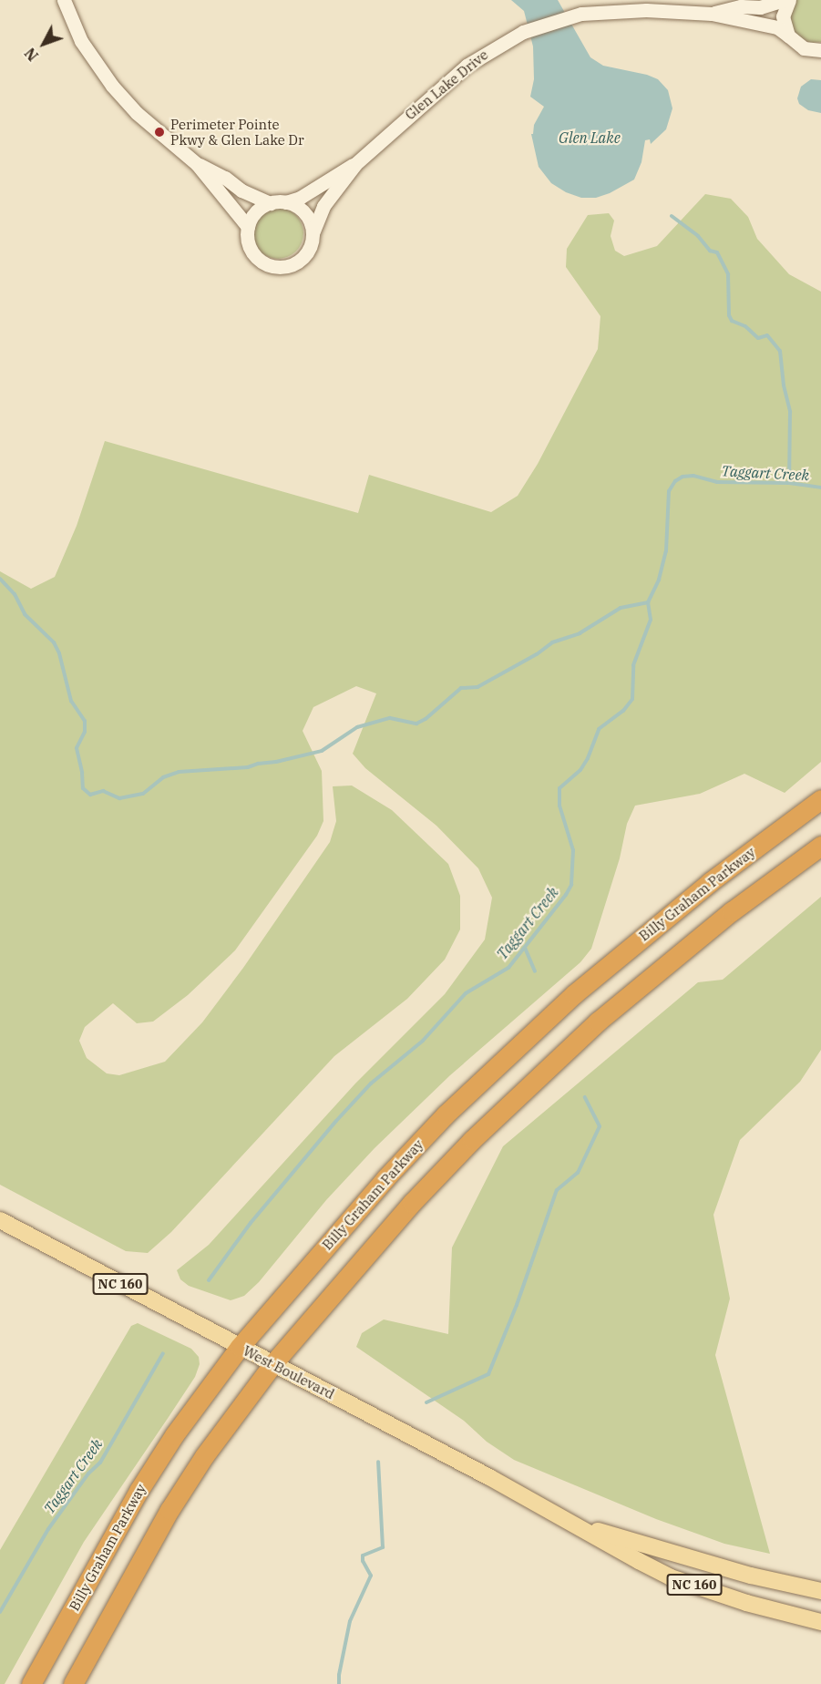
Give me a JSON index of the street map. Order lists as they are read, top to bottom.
{
  "streets": {
    "highway": ["Billy Graham Parkway"],
    "main road": ["NC 160", "West Boulevard"],
    "street": ["Glen Lake Drive"]
  },
  "crossings": [
    ["Billy Graham Parkway", "West Boulevard"]
  ],
  "water": ["Glen Lake", "Taggart Creek"],
  "places": ["Perimeter Pointe Pkwy & Glen Lake Dr"],
  "north": "bottom left"
}
